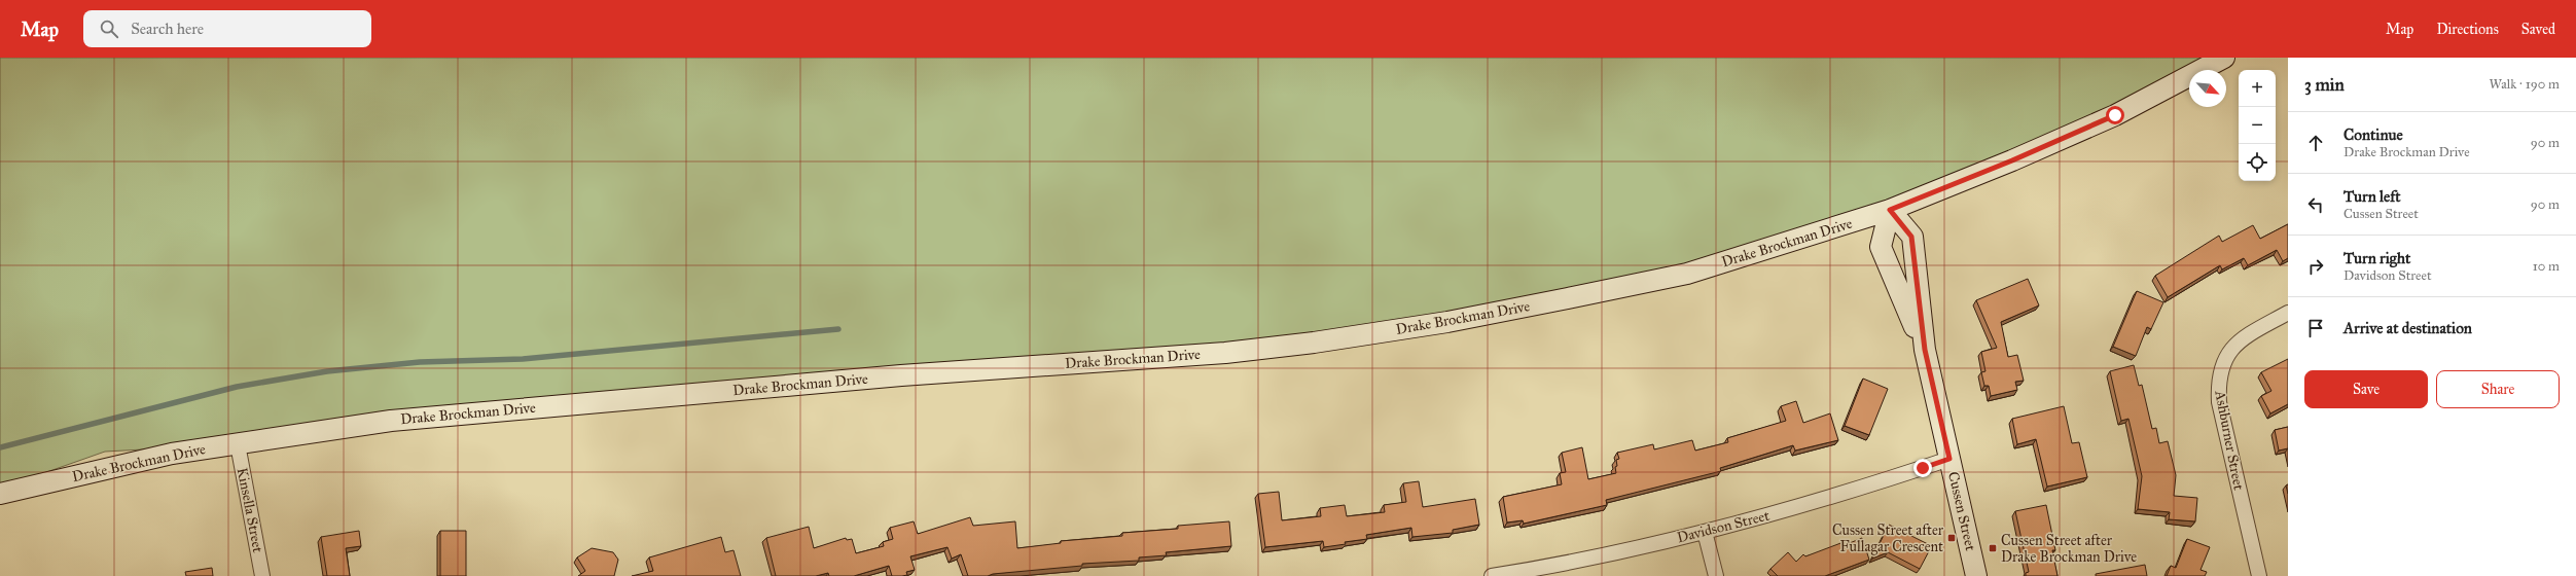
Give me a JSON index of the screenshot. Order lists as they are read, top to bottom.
{
  "streets": {
    "main road": ["Drake Brockman Drive", "Cussen Street"],
    "street": ["Ashburner Street", "Kinsella Street", "Davidson Street"]
  },
  "crossings": [
    ["Drake Brockman Drive", "Kinsella Street"],
    ["Drake Brockman Drive", "Cussen Street"],
    ["Cussen Street", "Davidson Street"]
  ],
  "places": {
    "transit": ["Cussen Street after Fullagar Crescent", "Cussen Street after Drake Brockman Drive"]
  },
  "north": "bottom right",
  "page": {
    "header": "Map",
    "search": "Search here",
    "nav": ["Map", "Directions", "Saved"],
    "heading": ["3 min", "Walk · 190 m"],
    "map_buttons": ["+", "−"],
    "list": [
      ["Continue", "Drake Brockman Drive", "90 m"],
      ["Turn left", "Cussen Street", "90 m"],
      ["Turn right", "Davidson Street", "10 m"],
      "Arrive at destination"
    ],
    "buttons": ["Save", "Share"]
  }
}
